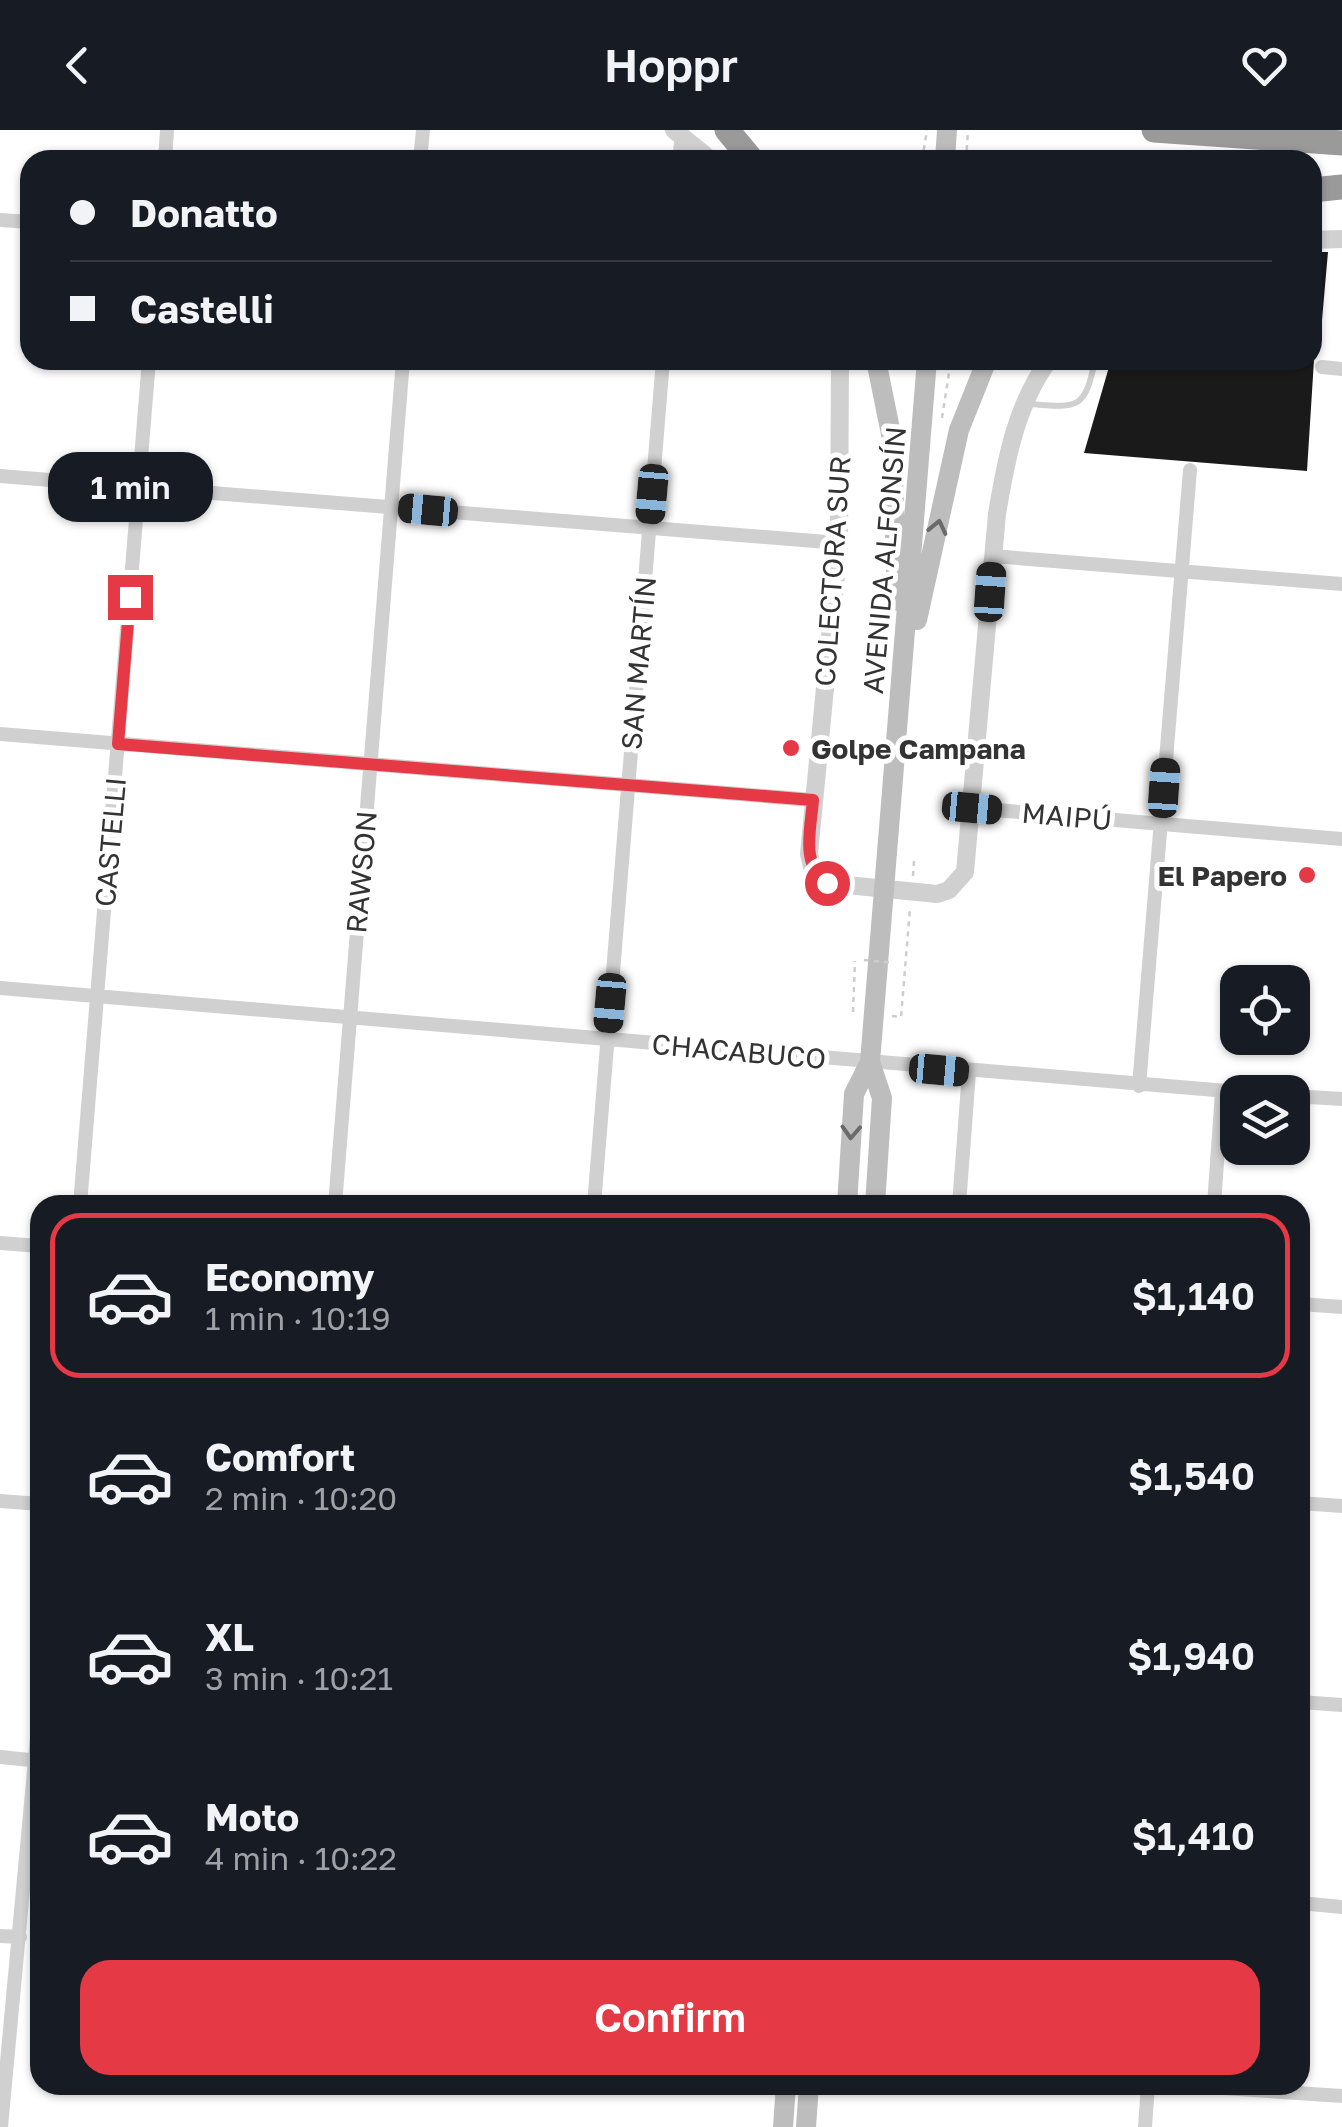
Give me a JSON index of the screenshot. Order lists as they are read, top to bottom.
{
  "streets": {
    "main road": ["AVENIDA ALFONSÍN"],
    "street": [
      "COLECTORA SUR",
      "SAN MARTÍN",
      "MAIPÚ",
      "CASTELLI",
      "RAWSON",
      "CHACABUCO"
    ]
  },
  "crossings": [
    ["AVENIDA ALFONSÍN", "COLECTORA SUR"],
    ["AVENIDA ALFONSÍN", "CHACABUCO"],
    ["COLECTORA SUR", "MAIPÚ"],
    ["SAN MARTÍN", "CHACABUCO"],
    ["CASTELLI", "CHACABUCO"],
    ["RAWSON", "CHACABUCO"]
  ],
  "places": ["Golpe Campana", "El Papero"],
  "page": {
    "header": "Hoppr",
    "banner": ["Donatto", "Castelli"],
    "bubble": "1 min",
    "list": [
      {
        "name": "Economy",
        "note": "1 min · 10:19",
        "value": "$1,140"
      },
      {
        "name": "Comfort",
        "note": "2 min · 10:20",
        "value": "$1,540"
      },
      {
        "name": "XL",
        "note": "3 min · 10:21",
        "value": "$1,940"
      },
      {
        "name": "Moto",
        "note": "4 min · 10:22",
        "value": "$1,410"
      }
    ],
    "buttons": "Confirm"
  }
}
